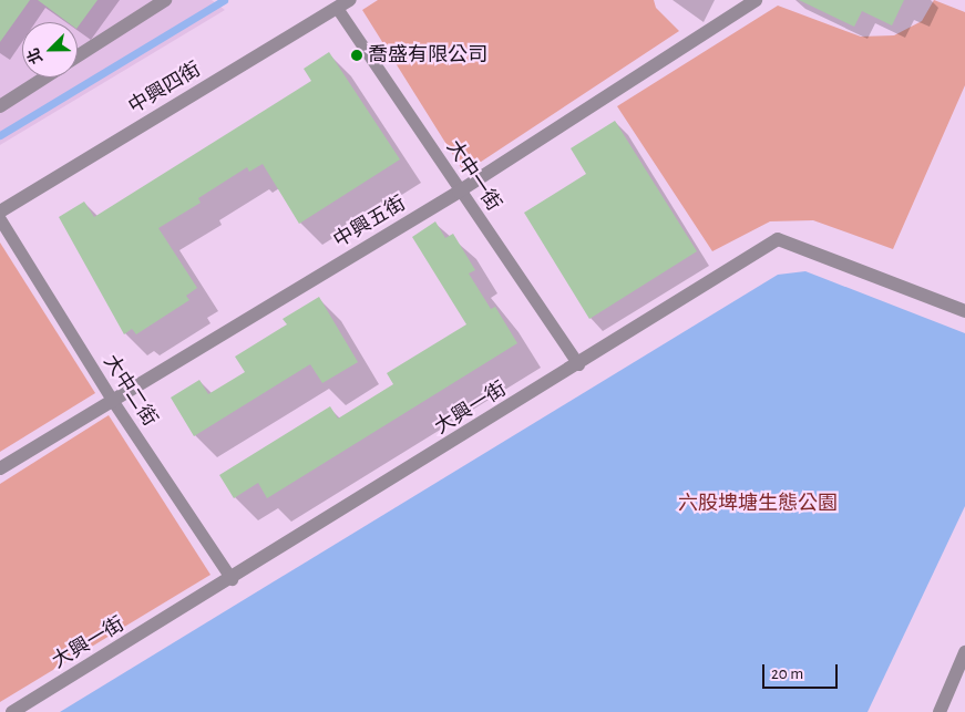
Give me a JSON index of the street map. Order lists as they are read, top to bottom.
{
  "streets": {
    "street": ["中興四街", "中興五街", "大興一街"],
    "lane": ["大中一街", "大中二街"]
  },
  "crossings": [
    ["中興四街", "大中一街"],
    ["大中一街", "中興五街"],
    ["大中一街", "大興一街"],
    ["中興五街", "大中二街"],
    ["大中二街", "大興一街"]
  ],
  "parks": ["六股埤塘生態公園"],
  "places": ["喬盛有限公司"],
  "scale_bar": "20 m",
  "north": "bottom left"
}
